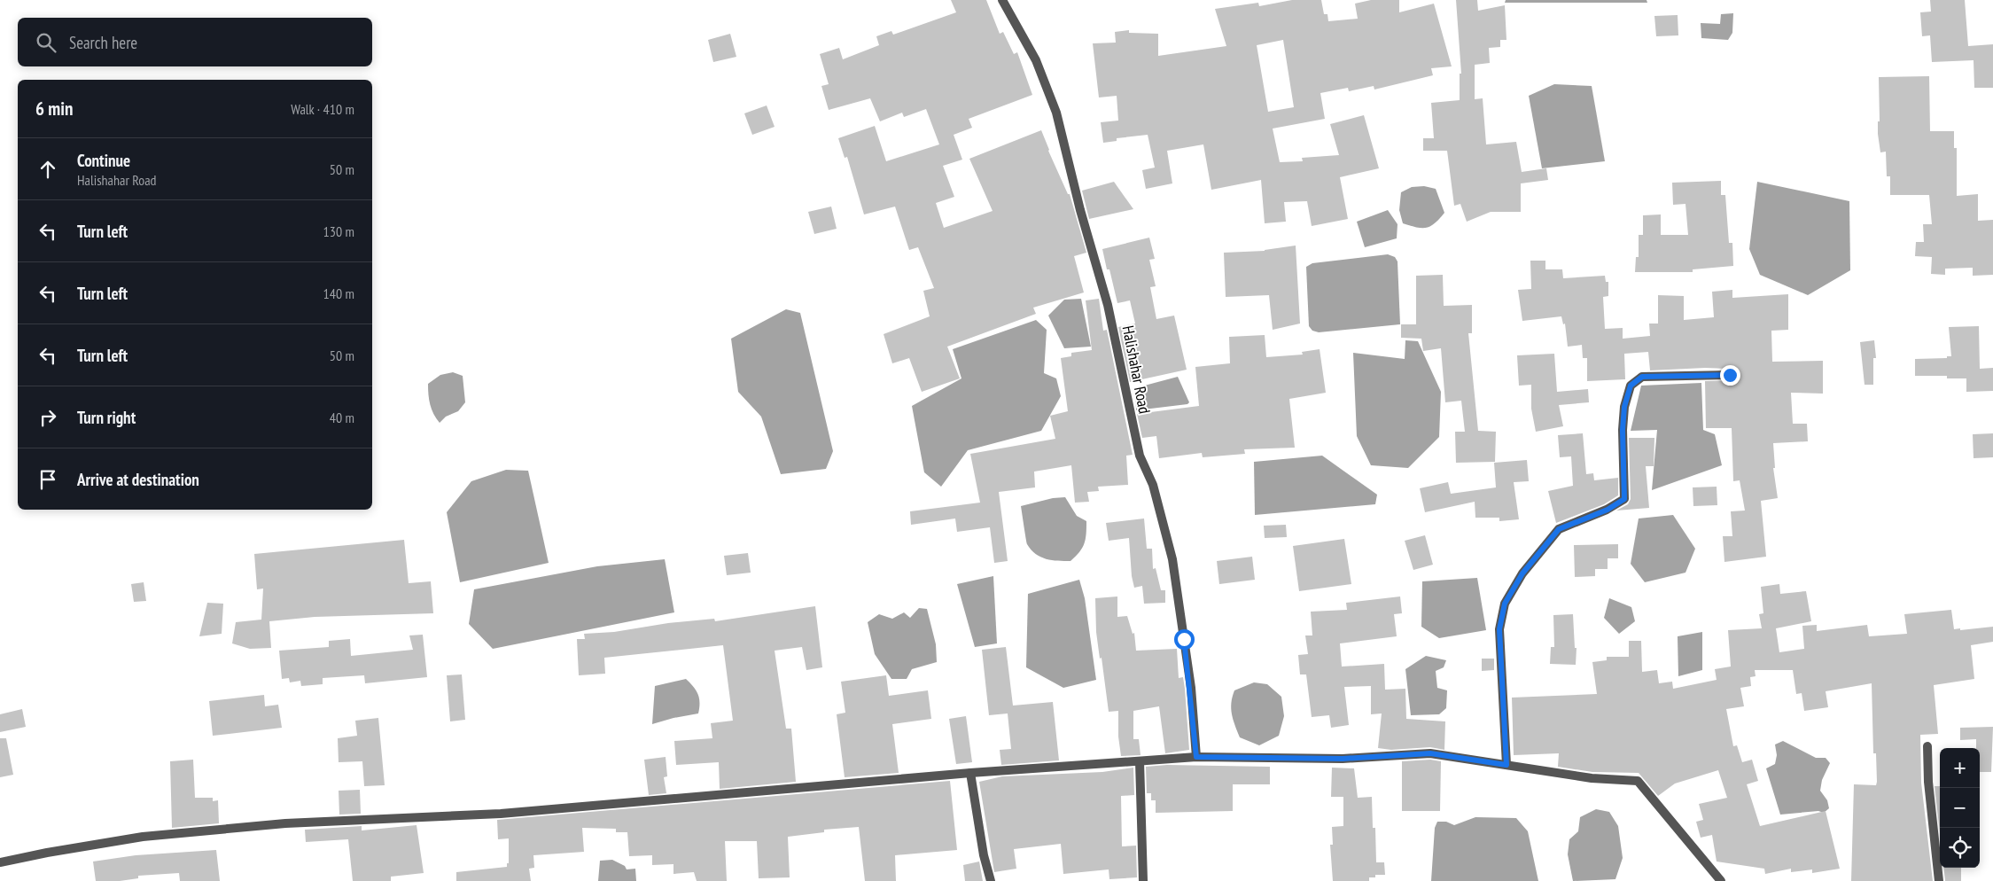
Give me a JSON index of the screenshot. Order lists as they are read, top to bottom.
{
  "streets": {
    "street": ["Halishahar Road"]
  },
  "page": {
    "search": "Search here",
    "heading": ["6 min", "Walk · 410 m"],
    "list": [
      ["Continue", "Halishahar Road", "50 m"],
      ["Turn left", "130 m"],
      ["Turn left", "140 m"],
      ["Turn left", "50 m"],
      ["Turn right", "40 m"],
      "Arrive at destination"
    ],
    "map_buttons": ["+", "−"]
  }
}
